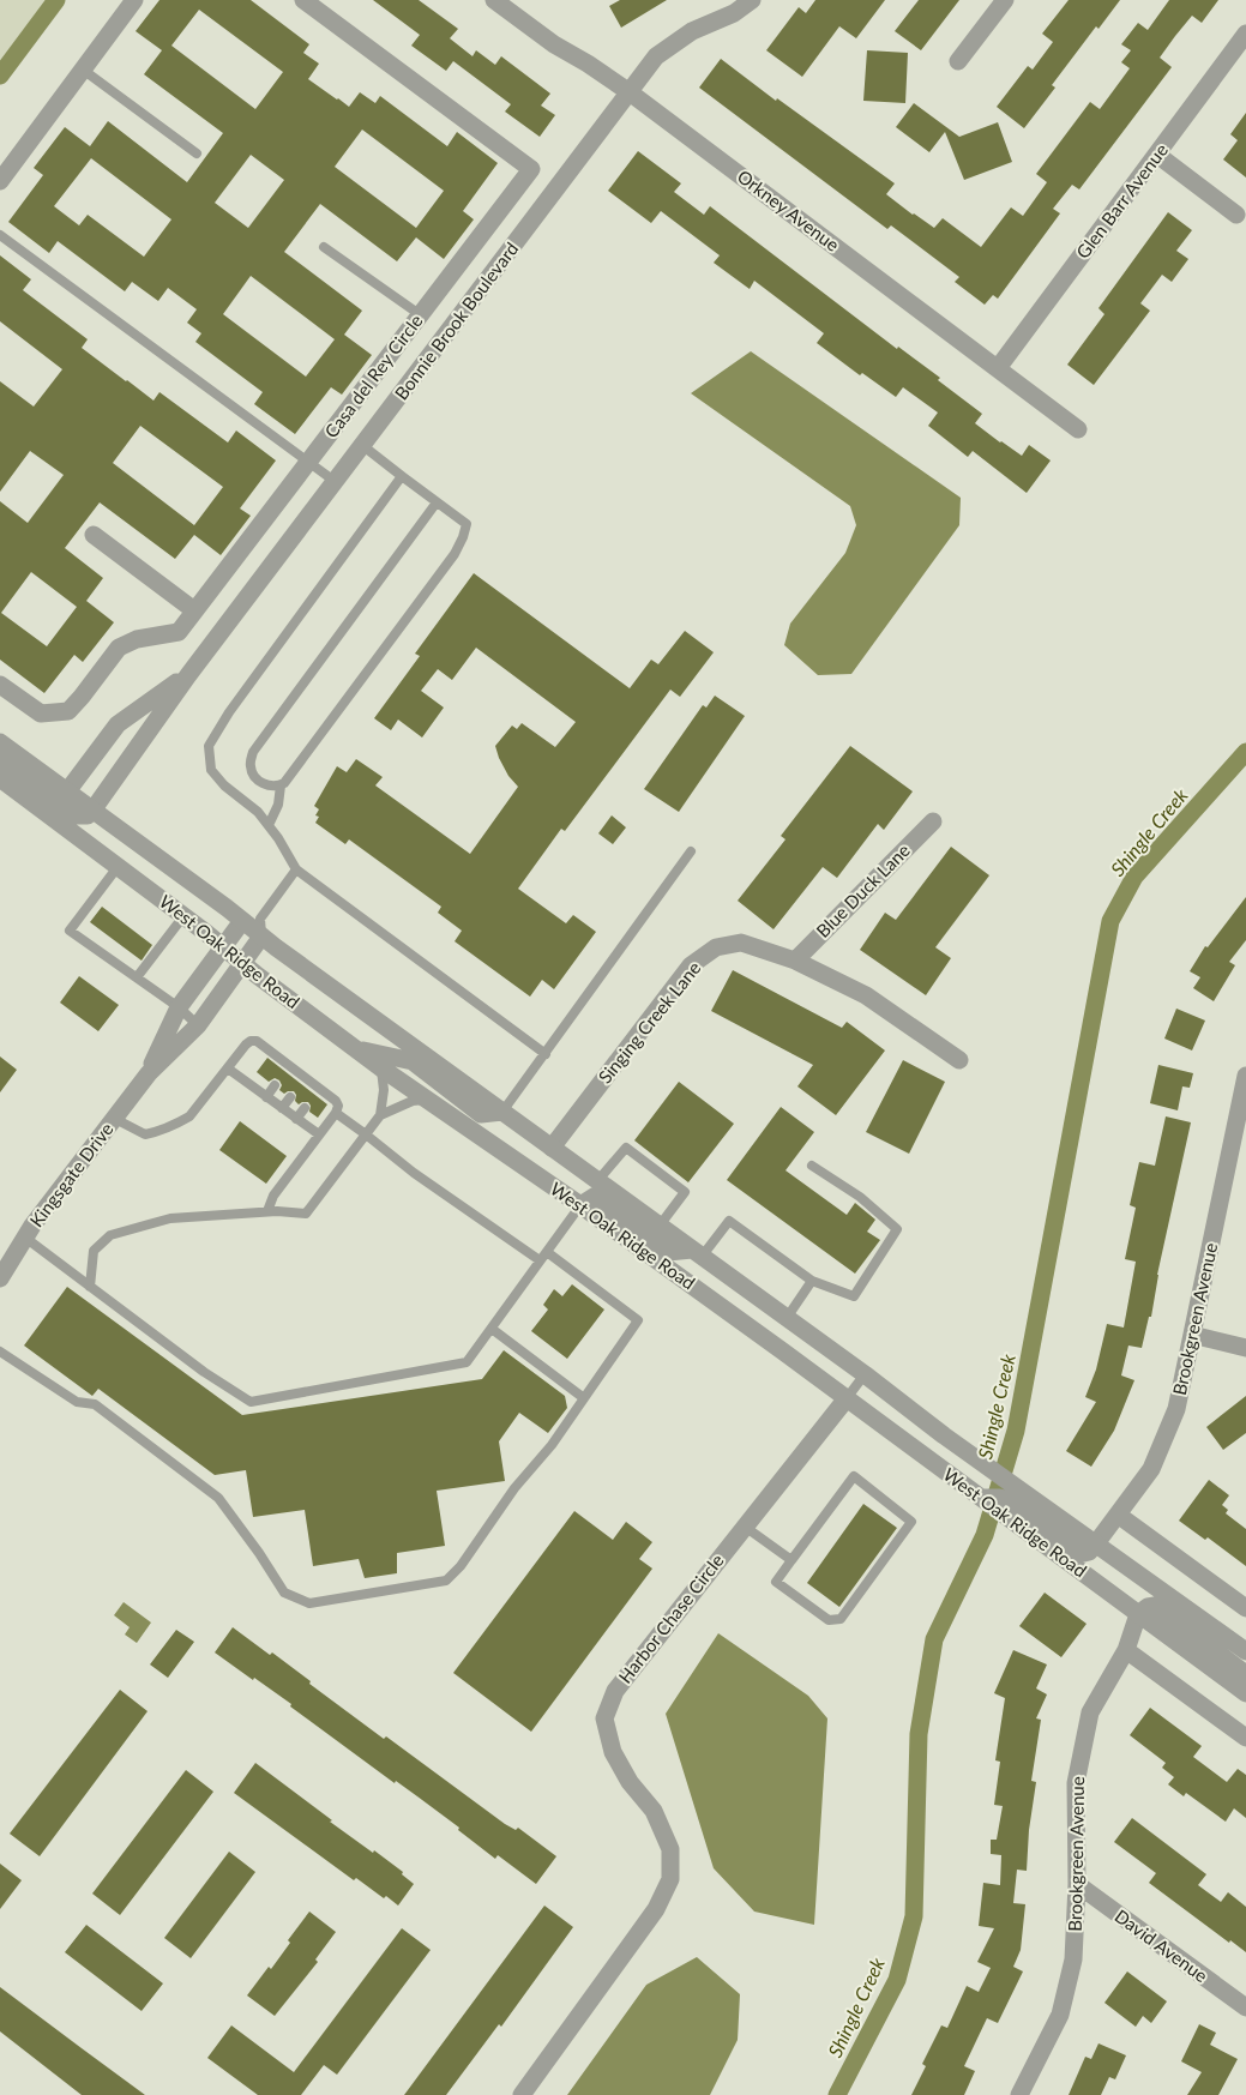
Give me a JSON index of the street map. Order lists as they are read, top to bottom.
{
  "streets": {
    "street": [
      "Glen Barr Avenue",
      "Orkney Avenue",
      "Bonnie Brook Boulevard",
      "Casa del Rey Circle",
      "Blue Duck Lane",
      "West Oak Ridge Road",
      "Singing Creek Lane",
      "Kingsgate Drive",
      "Brookgreen Avenue",
      "Harbor Chase Circle",
      "David Avenue"
    ]
  },
  "crossings": [
    ["Glen Barr Avenue", "Orkney Avenue"],
    ["Orkney Avenue", "Bonnie Brook Boulevard"],
    ["Bonnie Brook Boulevard", "West Oak Ridge Road"],
    ["Blue Duck Lane", "Singing Creek Lane"],
    ["West Oak Ridge Road", "Singing Creek Lane"],
    ["West Oak Ridge Road", "Kingsgate Drive"],
    ["West Oak Ridge Road", "Brookgreen Avenue"],
    ["West Oak Ridge Road", "Harbor Chase Circle"],
    ["Brookgreen Avenue", "David Avenue"]
  ],
  "water": ["Shingle Creek"]
}
